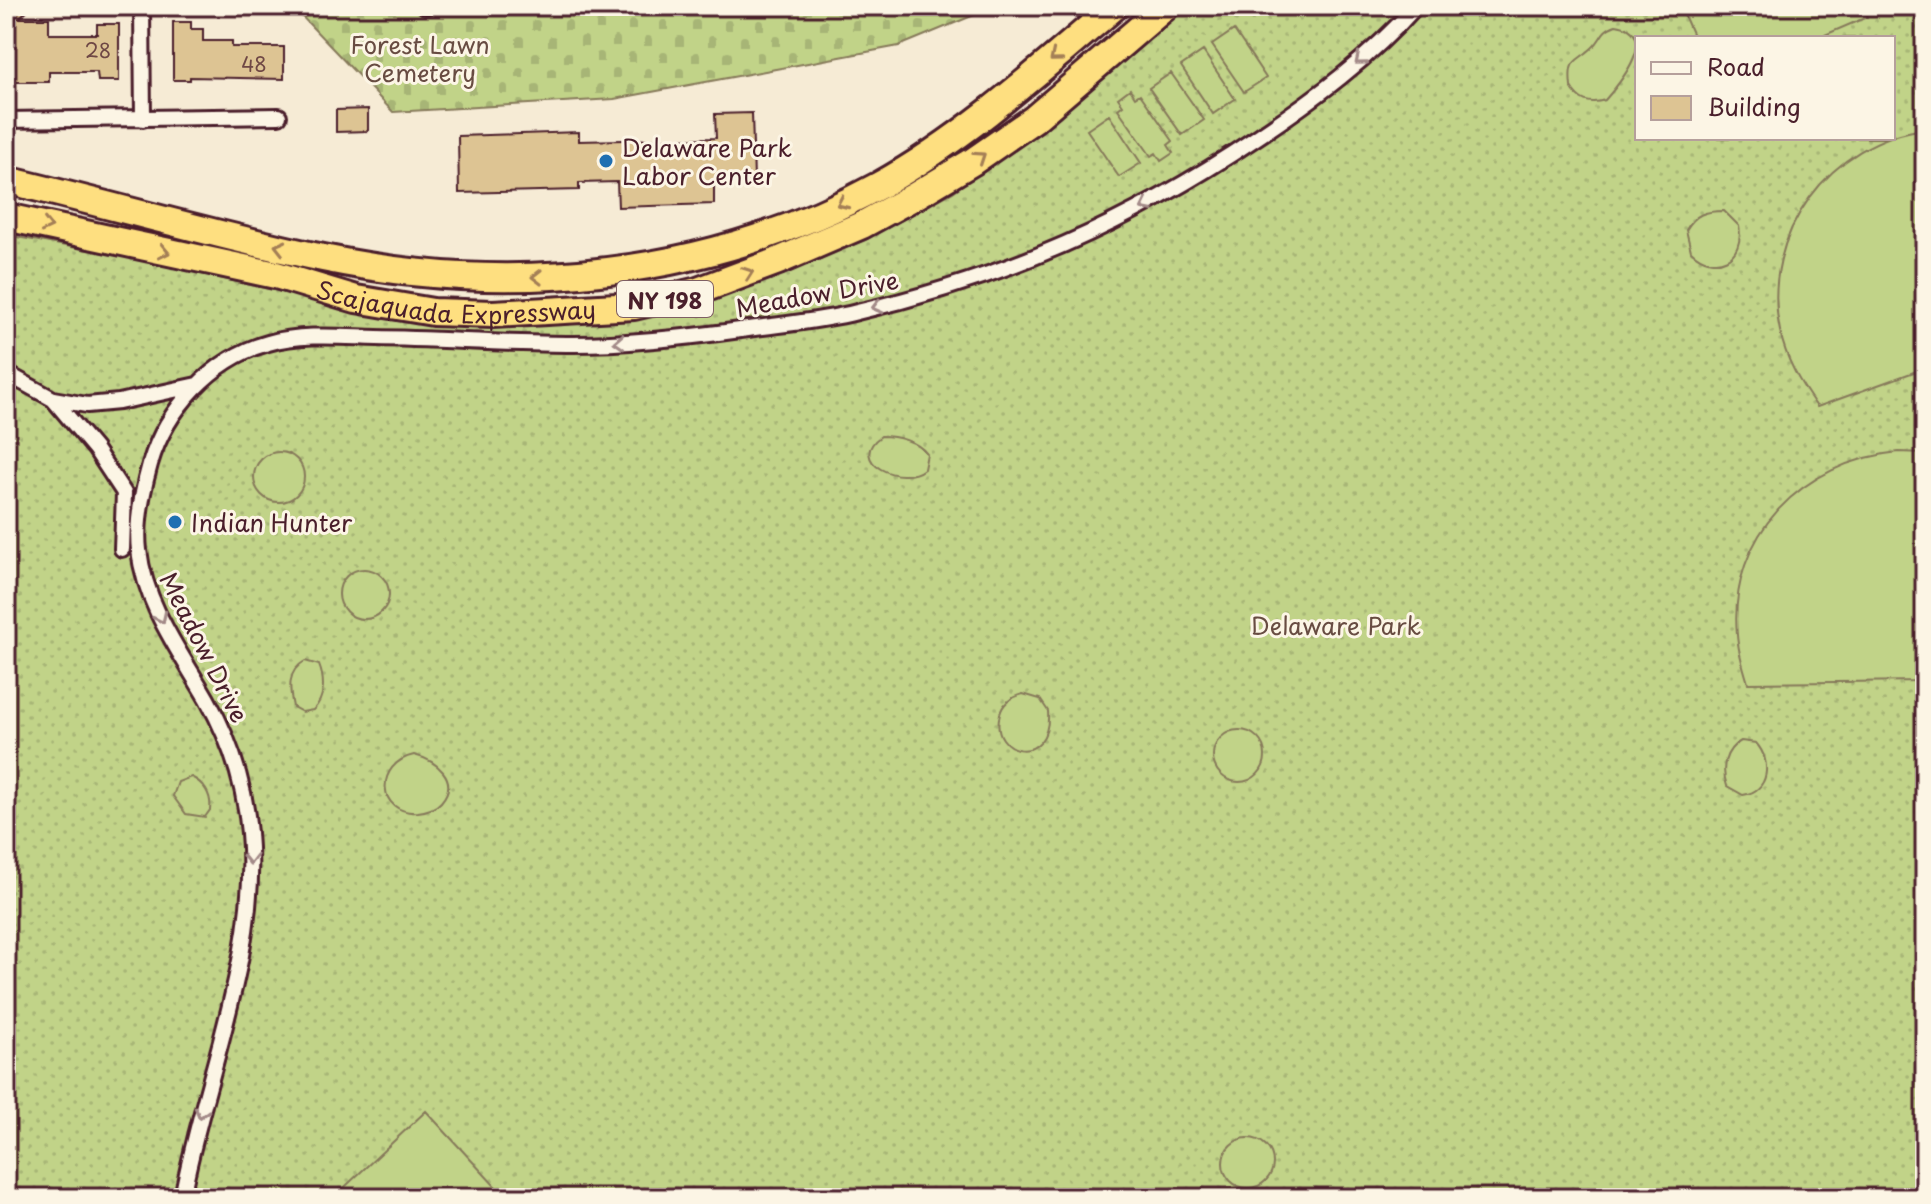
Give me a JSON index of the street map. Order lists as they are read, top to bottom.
{
  "streets": {
    "highway": ["Scajaquada Expressway", "NY 198"],
    "street": ["Meadow Drive"]
  },
  "parks": ["Forest Lawn Cemetery", "Delaware Park"],
  "places": ["Delaware Park Labor Center", "Indian Hunter"],
  "house_numbers": ["28", "48"],
  "legend": ["Road", "Building"]
}
